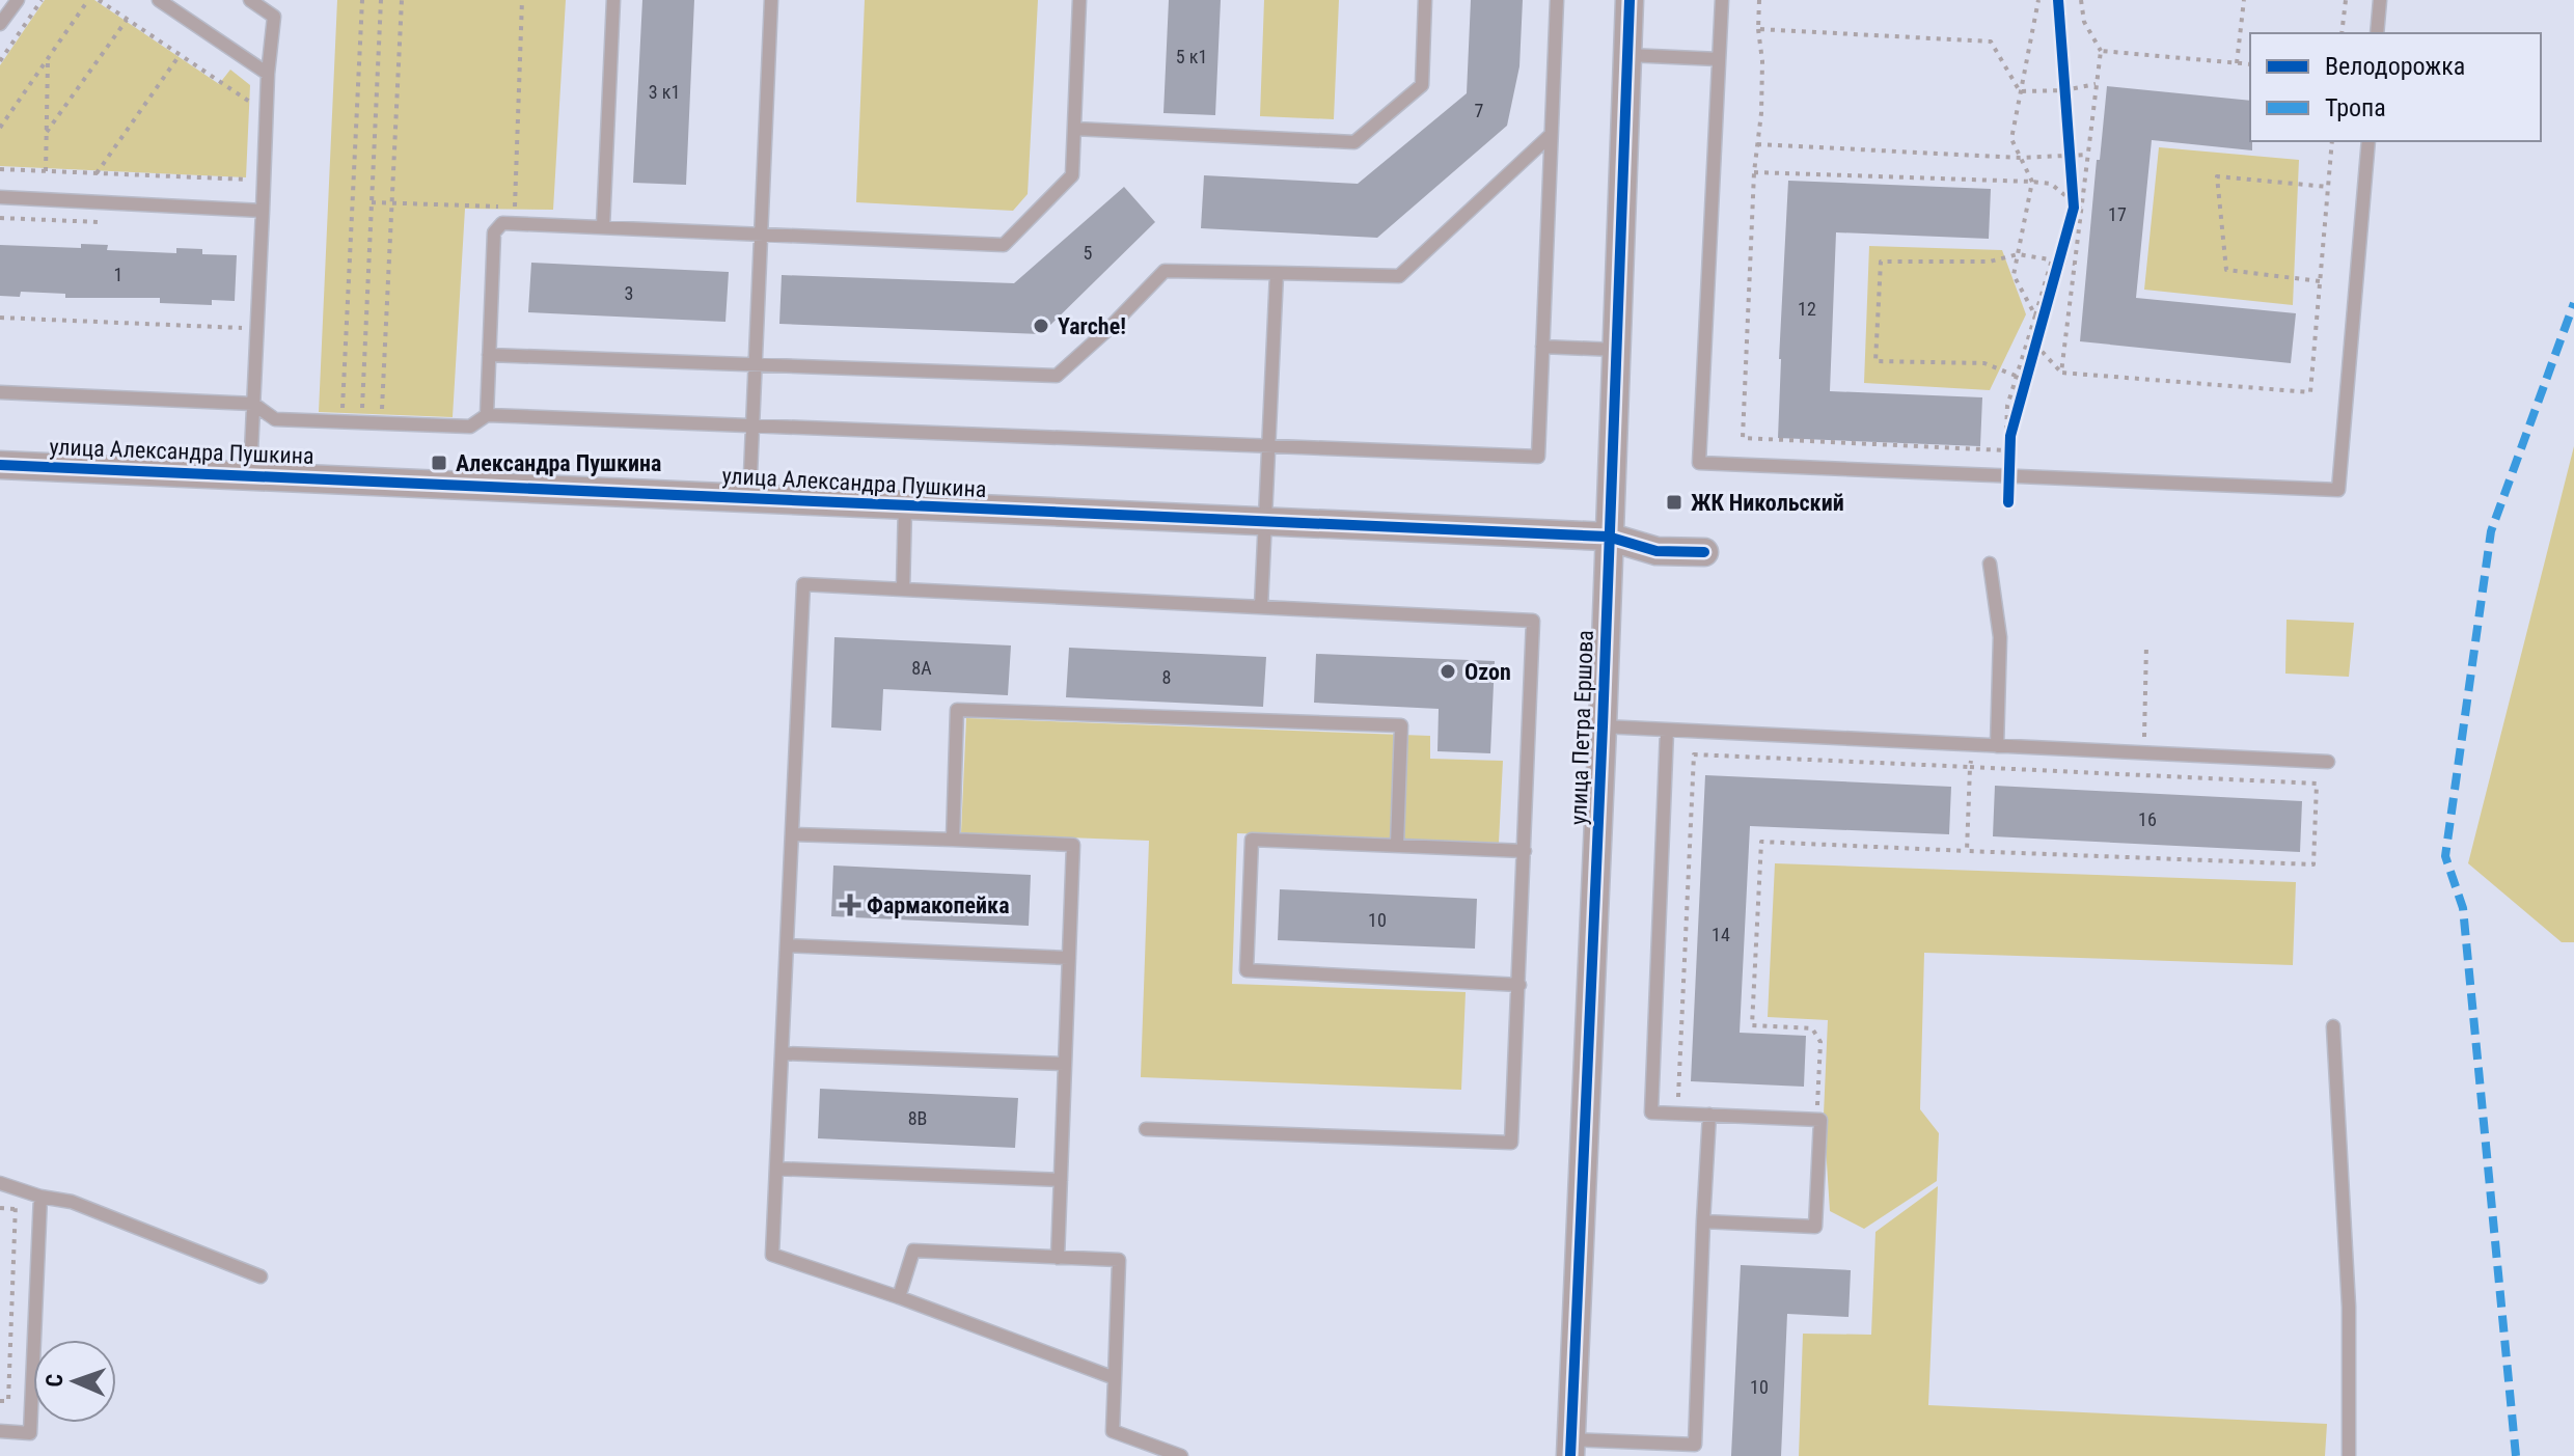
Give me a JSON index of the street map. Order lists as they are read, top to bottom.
{
  "streets": {
    "street": ["улица Александра Пушкина", "улица Петра Ершова"]
  },
  "crossings": [
    ["улица Александра Пушкина", "улица Петра Ершова"]
  ],
  "places": {
    "other": ["Yarche!", "Ozon"],
    "transit": ["Александра Пушкина", "ЖК Никольский"],
    "health": ["Фармакопейка"]
  },
  "house_numbers": [
    "5 к1",
    "3 к1",
    "7",
    "17",
    "5",
    "1",
    "3",
    "12",
    "8А",
    "8",
    "16",
    "10",
    "14",
    "8В",
    "10"
  ],
  "legend": ["Велодорожка", "Тропа"],
  "north": "left"
}
